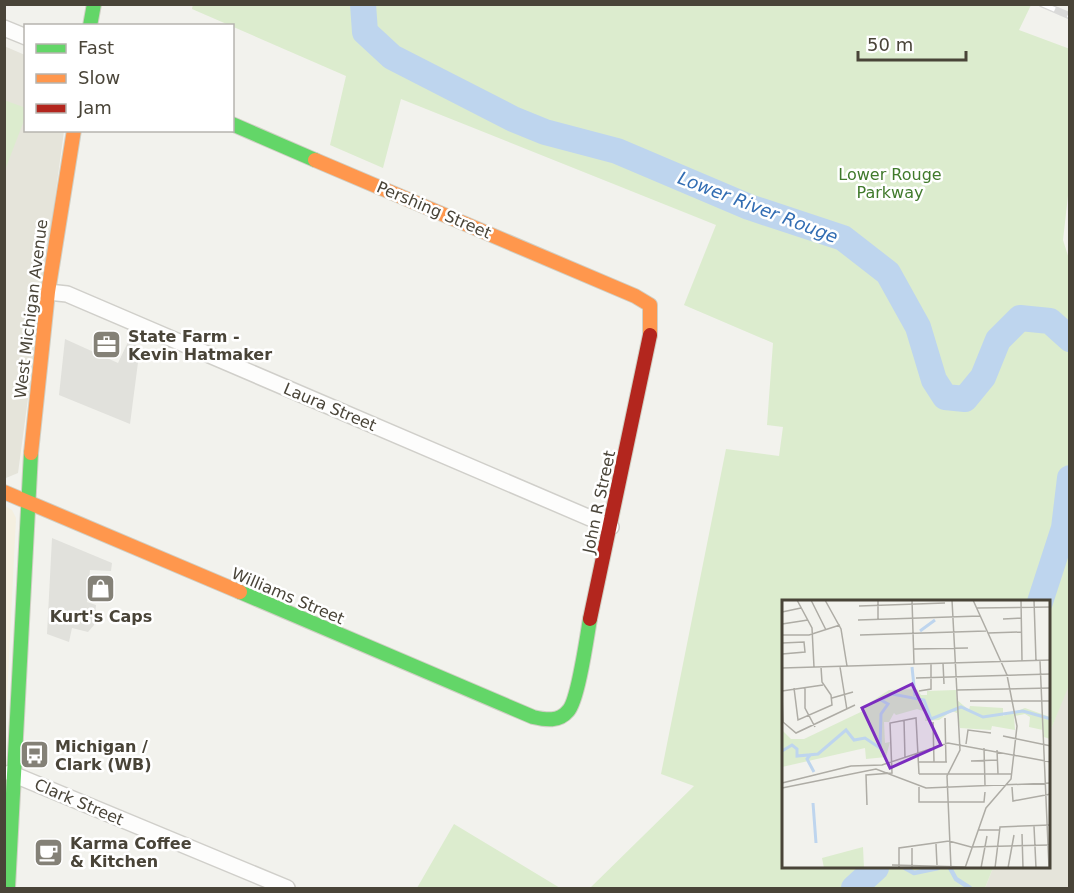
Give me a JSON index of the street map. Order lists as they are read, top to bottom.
{
  "streets": {
    "street": [
      "Pershing Street",
      "West Michigan Avenue",
      "Laura Street",
      "John R Street",
      "Williams Street",
      "Clark Street"
    ]
  },
  "crossings": [
    ["Pershing Street", "John R Street"],
    ["West Michigan Avenue", "Laura Street"],
    ["West Michigan Avenue", "Williams Street"],
    ["West Michigan Avenue", "Clark Street"],
    ["Laura Street", "John R Street"],
    ["John R Street", "Williams Street"]
  ],
  "water": ["Lower River Rouge"],
  "parks": ["Lower Rouge Parkway"],
  "places": {
    "office": ["State Farm - Kevin Hatmaker"],
    "shop": ["Kurt's Caps"],
    "bus stop": ["Michigan / Clark (WB)"],
    "cafe": ["Karma Coffee & Kitchen"]
  },
  "legend": ["Fast", "Slow", "Jam"],
  "scale_bar": "50 m"
}
